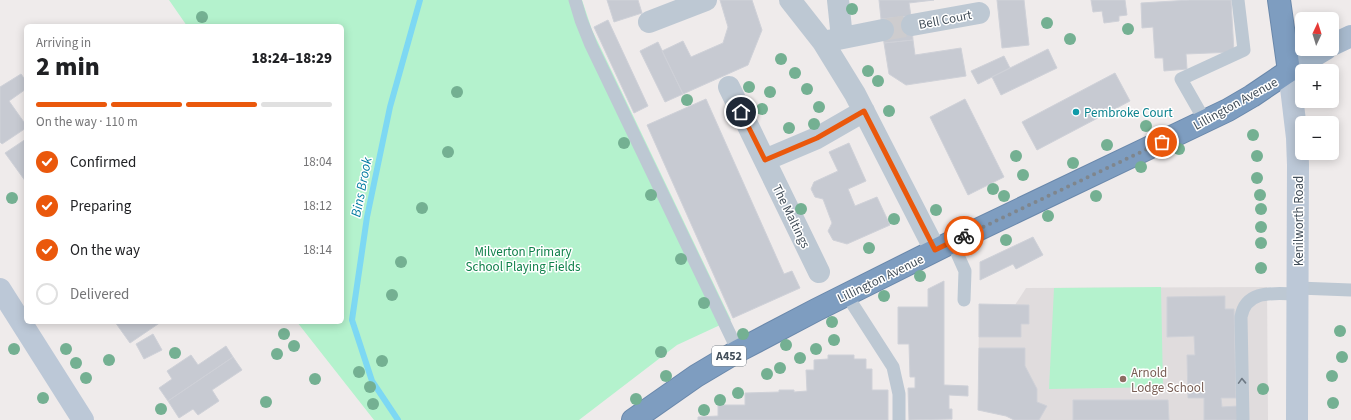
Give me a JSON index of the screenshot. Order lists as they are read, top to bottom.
{
  "streets": {
    "highway": ["Lillington Avenue", "Kenilworth Road", "A452"],
    "street": ["Bell Court", "The Maltings"]
  },
  "crossings": [
    ["Lillington Avenue", "Kenilworth Road"]
  ],
  "water": ["Bins Brook"],
  "parks": ["Milverton Primary School Playing Fields"],
  "places": ["Pembroke Court", "Arnold Lodge School"],
  "north": "top",
  "page": {
    "map_buttons": ["+", "−"],
    "heading": ["2 min", "Arriving in", "18:24–18:29"],
    "bar": "On the way · 110 m",
    "list": [
      ["Confirmed", "18:04"],
      ["Preparing", "18:12"],
      ["On the way", "18:14"],
      "Delivered"
    ]
  }
}
